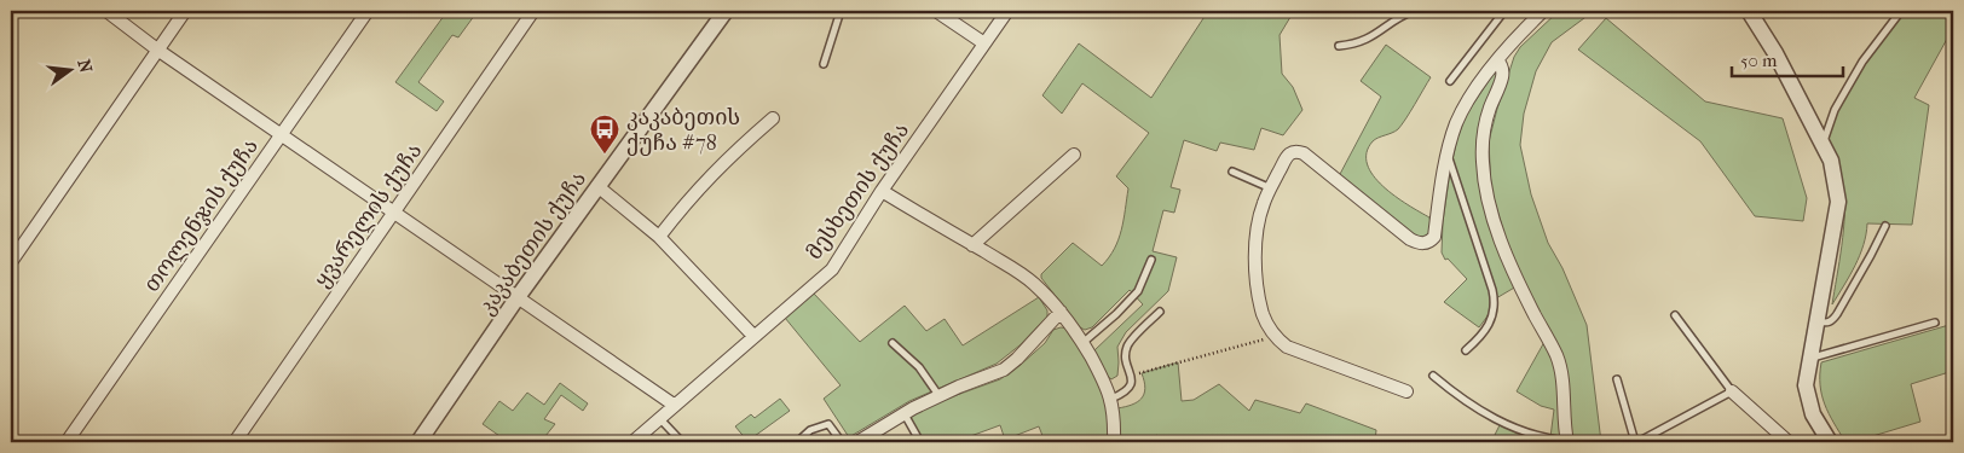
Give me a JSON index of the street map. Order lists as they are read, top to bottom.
{
  "streets": {
    "street": [
      "მესხეთის ქუჩა",
      "თოლენჯის ქუჩა",
      "ყვარელის ქუჩა",
      "კაკაბეთის ქუჩა"
    ]
  },
  "places": {
    "bus stop": ["კაკაბეთის ქუჩა #78"]
  },
  "scale_bar": "50 m",
  "north": "right"
}
